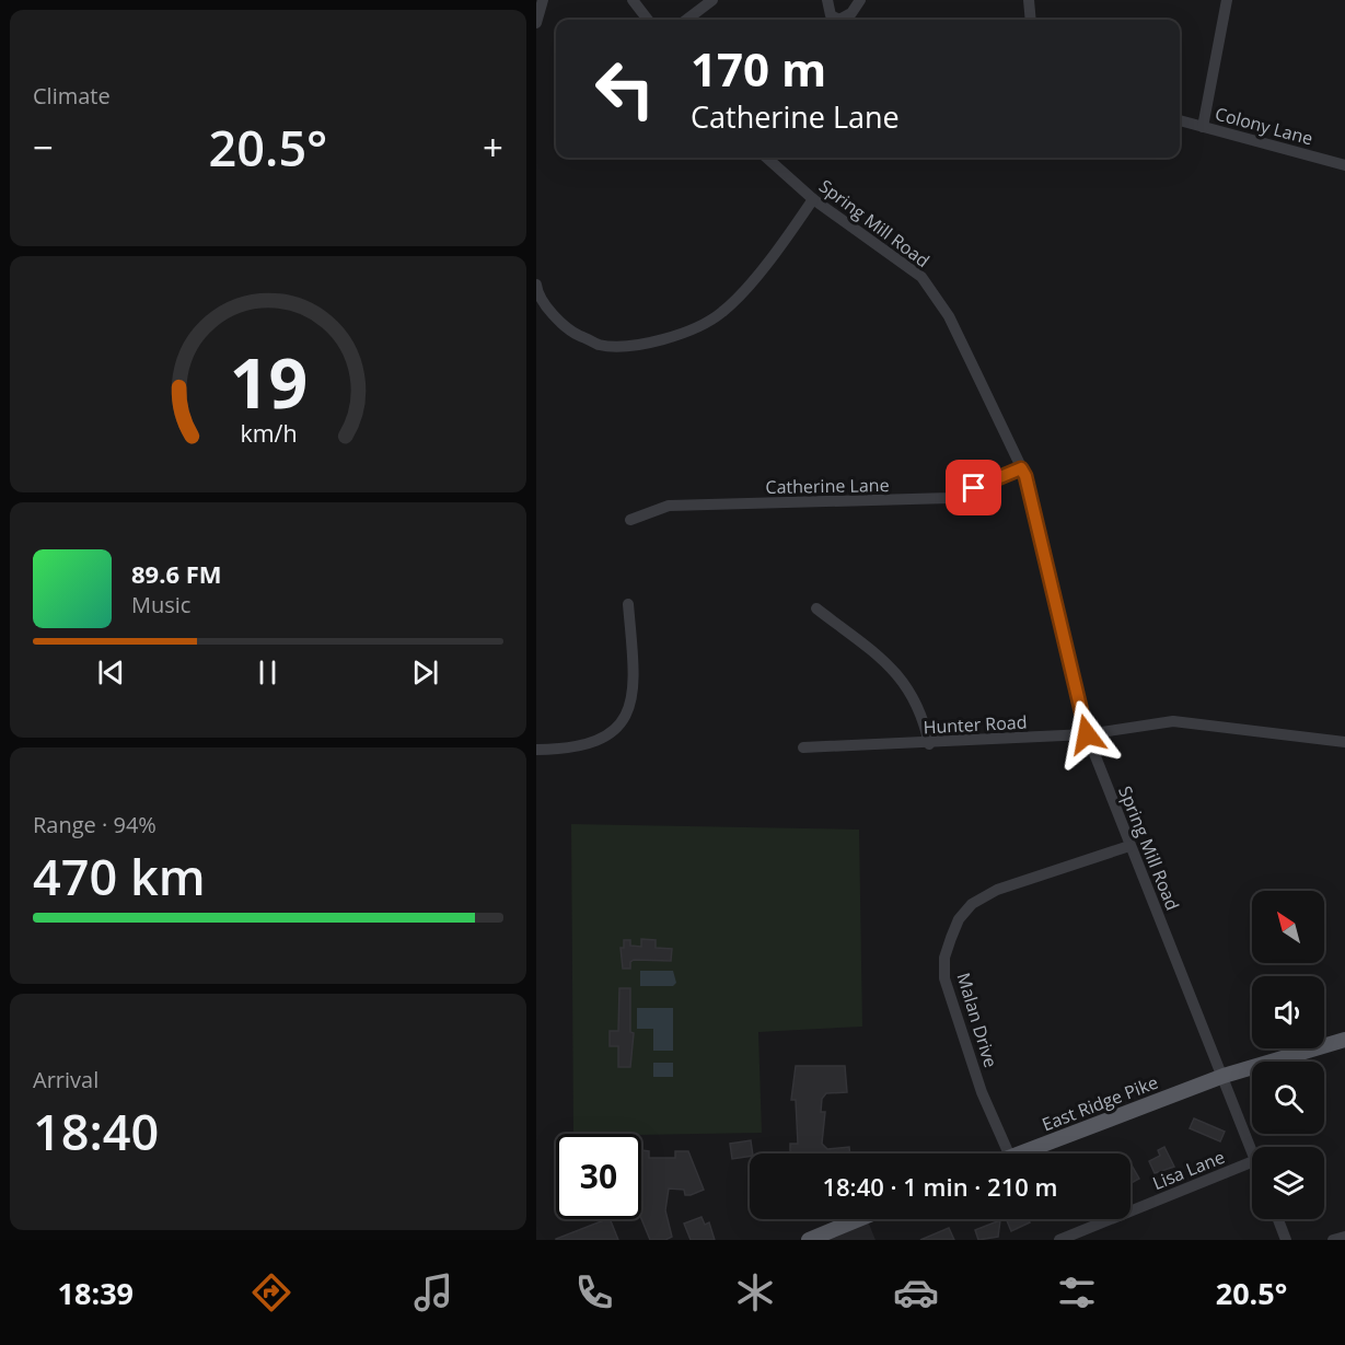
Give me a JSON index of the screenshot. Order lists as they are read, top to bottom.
{
  "streets": {
    "main road": ["East Ridge Pike"],
    "street": [
      "Colony Lane",
      "Spring Mill Road",
      "Catherine Lane",
      "Hunter Road",
      "Malan Drive",
      "Lisa Lane"
    ]
  },
  "crossings": [
    ["Spring Mill Road", "Catherine Lane"],
    ["Spring Mill Road", "Hunter Road"],
    ["Spring Mill Road", "Malan Drive"],
    ["Spring Mill Road", "East Ridge Pike"]
  ],
  "north": "top left",
  "page": {
    "tile": [
      "Climate",
      ["Range · 94%", "470 km"],
      ["Arrival", "18:40"]
    ],
    "turn": ["170 m", "Catherine Lane"],
    "heat": ["−", "20.5°", "+"],
    "song": ["89.6 FM", "Music"],
    "limit": "30",
    "trip": "18:40 · 1 min · 210 m",
    "tabs": ["18:39", "20.5°"],
    "gauge": ["19", "km/h"]
  }
}
